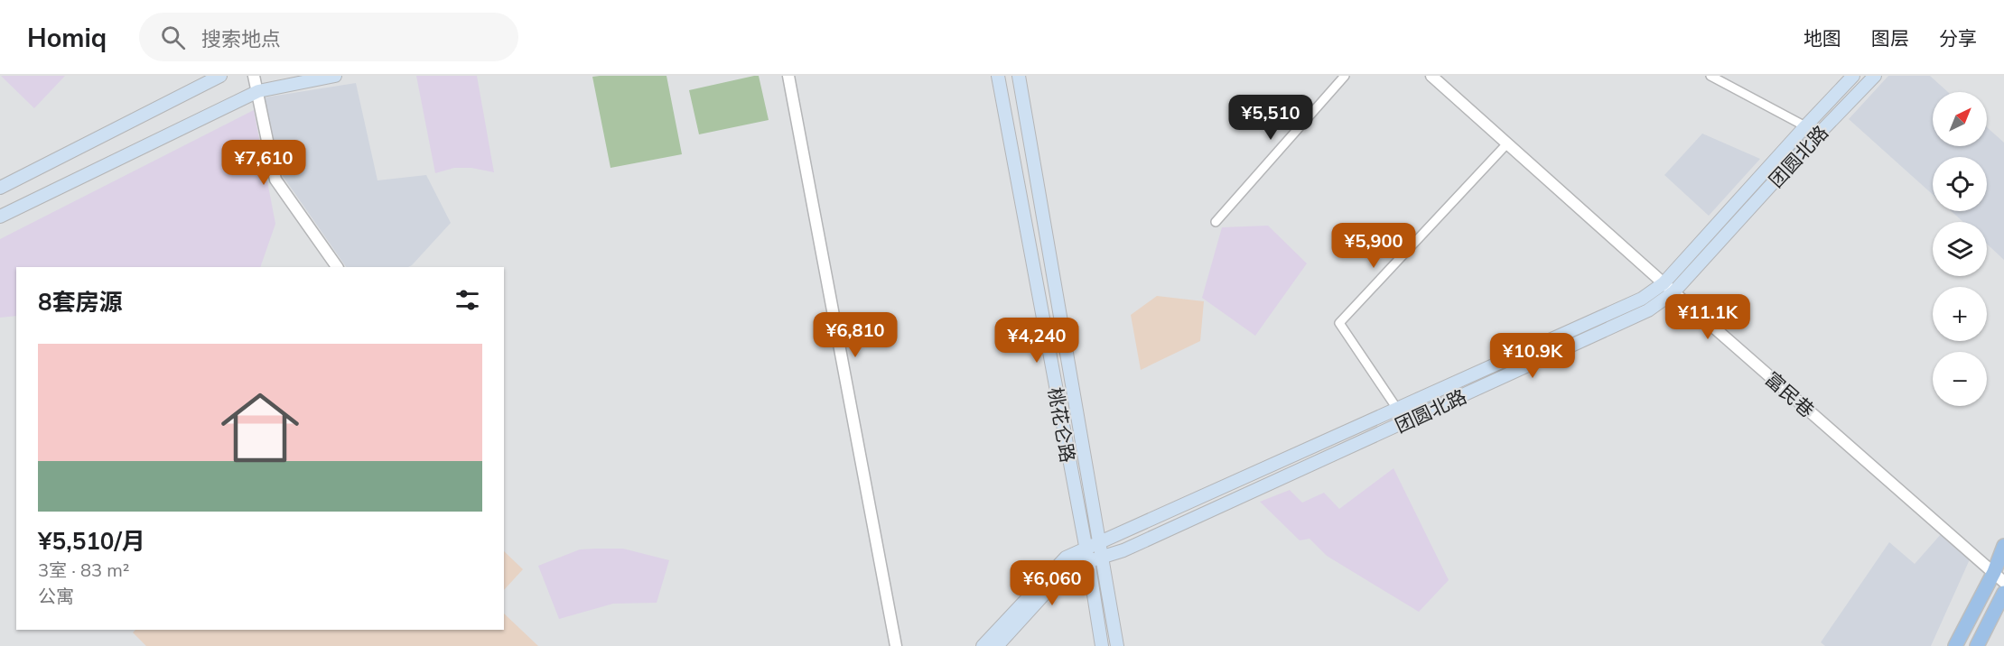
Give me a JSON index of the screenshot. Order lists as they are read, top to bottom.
{
  "streets": {
    "main road": ["团圆北路", "桃花仑路"],
    "street": ["富民巷"]
  },
  "crossings": [
    ["团圆北路", "富民巷"],
    ["团圆北路", "桃花仑路"]
  ],
  "north": "top right",
  "page": {
    "header": "Homiq",
    "search": "搜索地点",
    "nav": ["地图", "图层", "分享"],
    "map_buttons": ["+", "−"],
    "price": [
      "¥5,510",
      "¥7,610",
      "¥5,900",
      "¥11.1K",
      "¥6,810",
      "¥4,240",
      "¥10.9K",
      "¥6,060"
    ],
    "heading": "8套房源",
    "list": [
      {
        "name": "¥5,510/月",
        "note": "3室 · 83 m² · 公寓"
      }
    ]
  }
}
